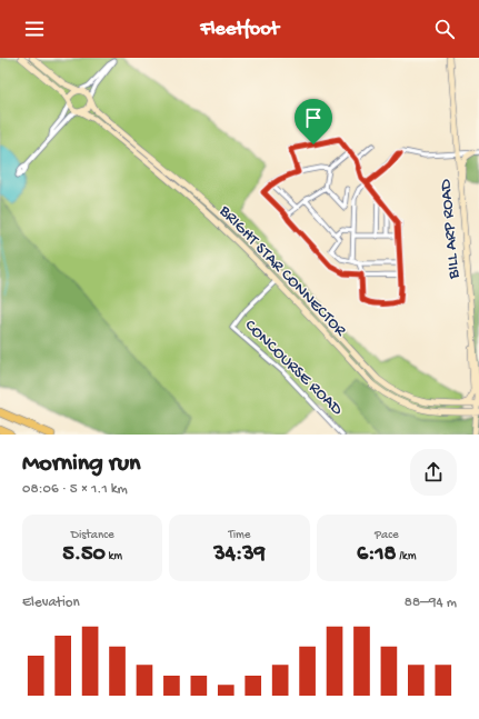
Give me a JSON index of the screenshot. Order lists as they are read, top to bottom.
{
  "streets": {
    "street": ["BILL ARP ROAD", "BRIGHT STAR CONNECTOR", "CONCOURSE ROAD"]
  },
  "crossings": [
    ["BILL ARP ROAD", "BRIGHT STAR CONNECTOR"],
    ["BRIGHT STAR CONNECTOR", "CONCOURSE ROAD"]
  ],
  "page": {
    "header": "Fleetfoot",
    "heading": ["Morning run", "08:06 · 5 × 1.1 km"],
    "stats": [
      ["Distance", "5.50 km"],
      ["Time", "34:39"],
      ["Pace", "6:18 /km"]
    ],
    "chart": ["Elevation", "88–94 m"]
  }
}
